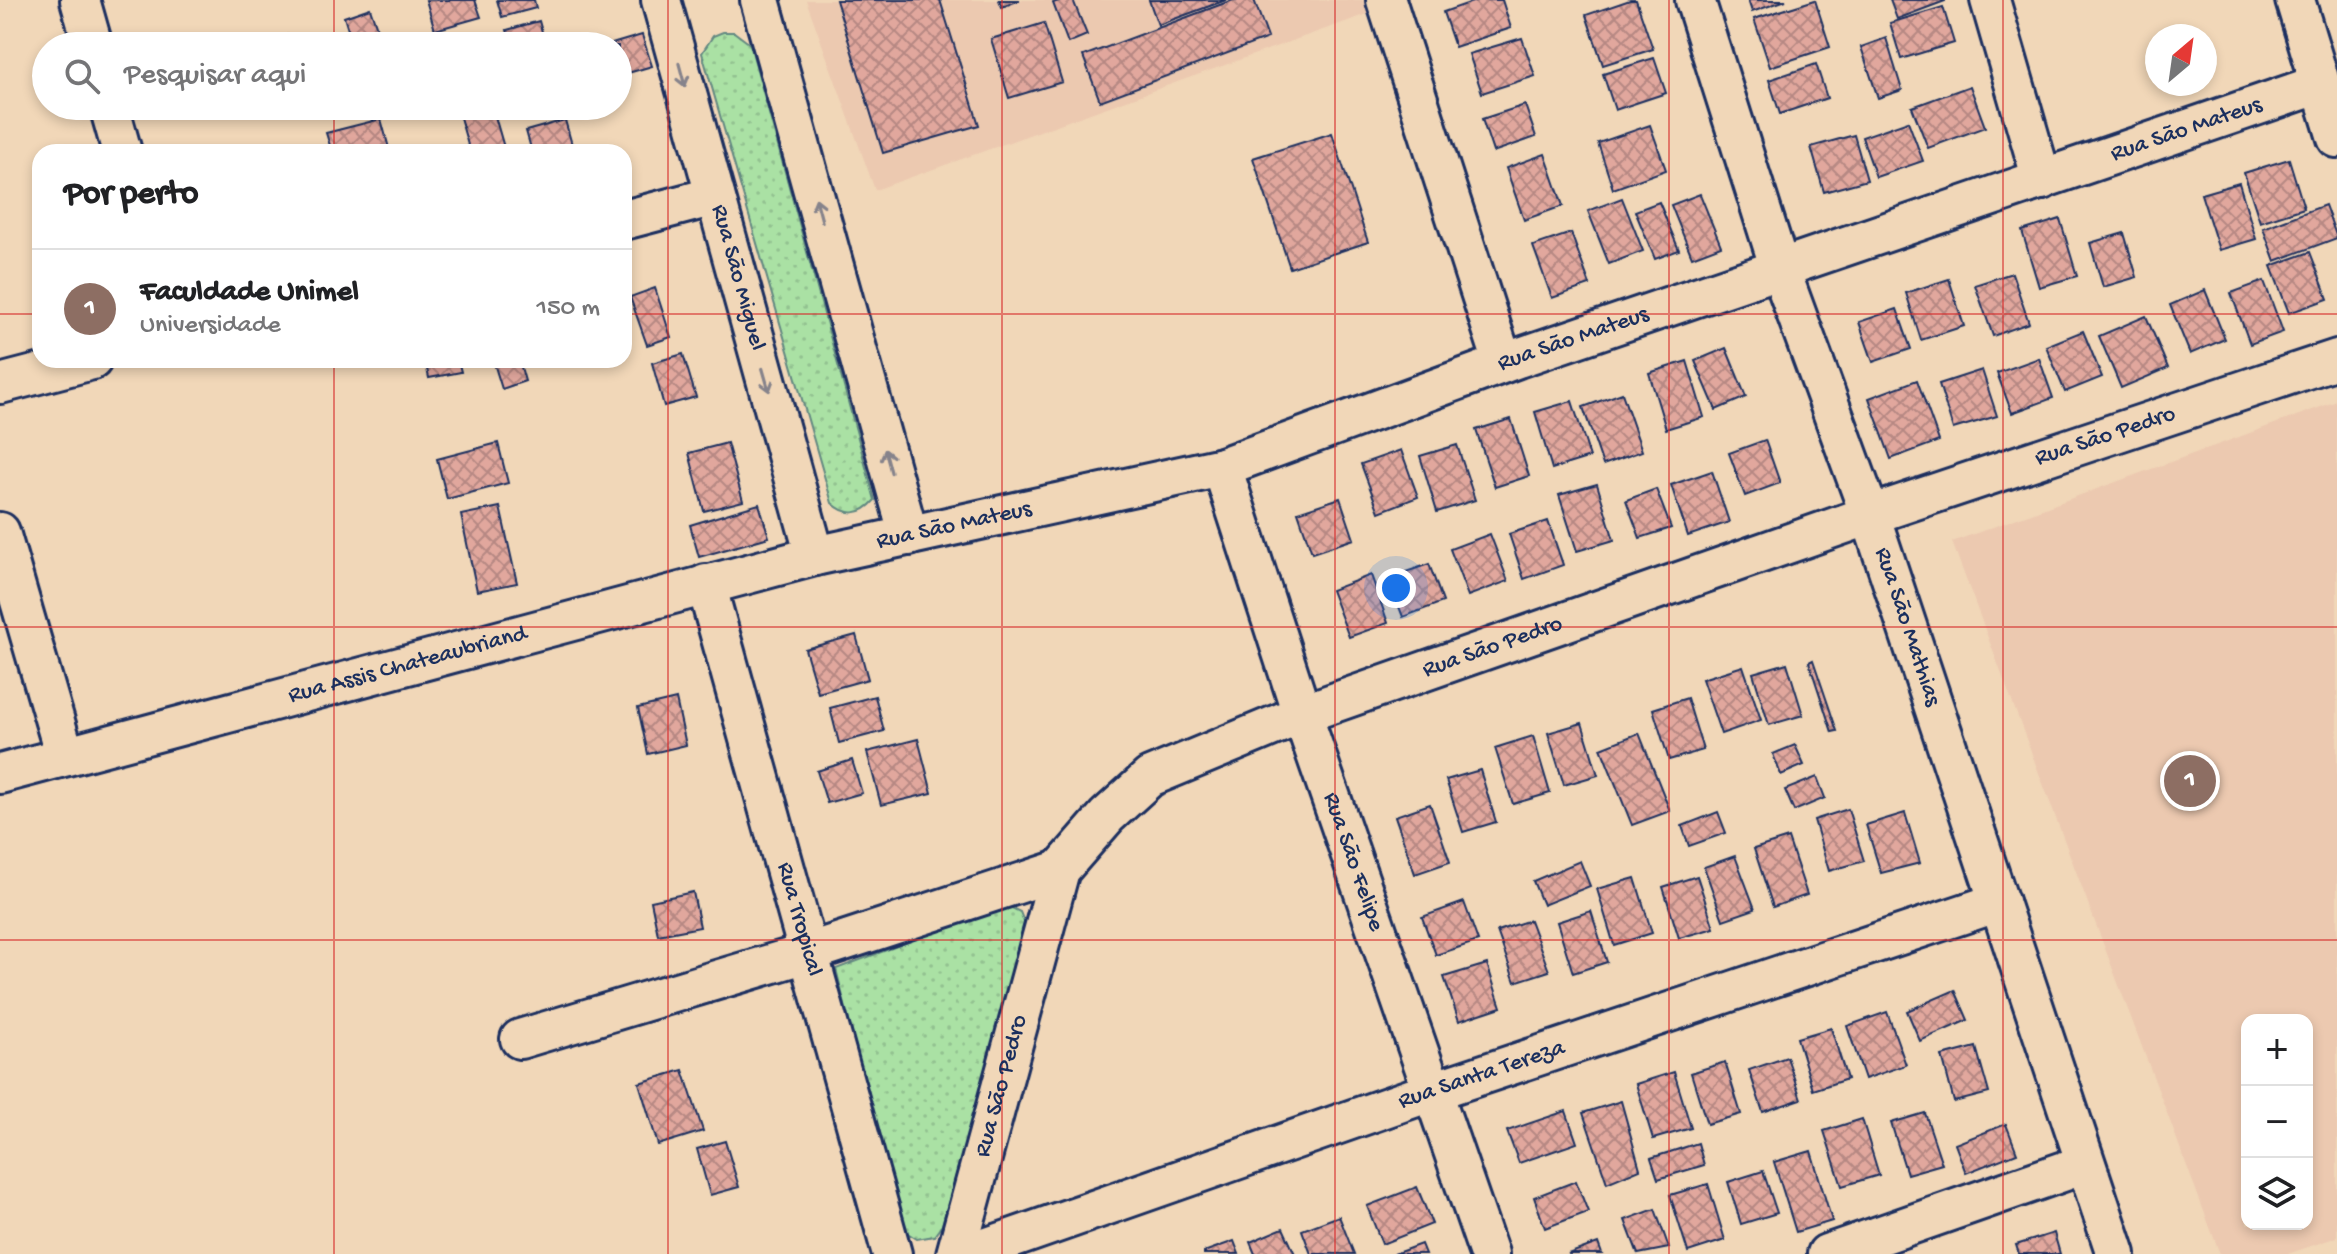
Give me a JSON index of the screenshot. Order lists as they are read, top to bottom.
{
  "streets": {
    "street": [
      "Rua São Mateus",
      "Rua São Miguel",
      "Rua São Pedro",
      "Rua São Mathias",
      "Rua Assis Chateaubriand",
      "Rua São Felipe",
      "Rua Tropical",
      "Rua Santa Tereza"
    ]
  },
  "crossings": [
    ["Rua São Mateus", "Rua São Miguel"],
    ["Rua São Mateus", "Rua São Mathias"],
    ["Rua São Mateus", "Rua Assis Chateaubriand"],
    ["Rua São Mateus", "Rua São Felipe"],
    ["Rua São Miguel", "Rua Assis Chateaubriand"],
    ["Rua São Pedro", "Rua São Mathias"],
    ["Rua São Pedro", "Rua São Felipe"],
    ["Rua São Mathias", "Rua Santa Tereza"],
    ["Rua Assis Chateaubriand", "Rua Tropical"],
    ["Rua São Felipe", "Rua Santa Tereza"]
  ],
  "north": "top right",
  "page": {
    "search": "Pesquisar aqui",
    "heading": "Por perto",
    "list": [
      {
        "mark": "1",
        "name": "Faculdade Unimel",
        "note": "Universidade",
        "value": "150 m"
      }
    ],
    "pins": "1",
    "map_buttons": ["+", "−"]
  }
}
